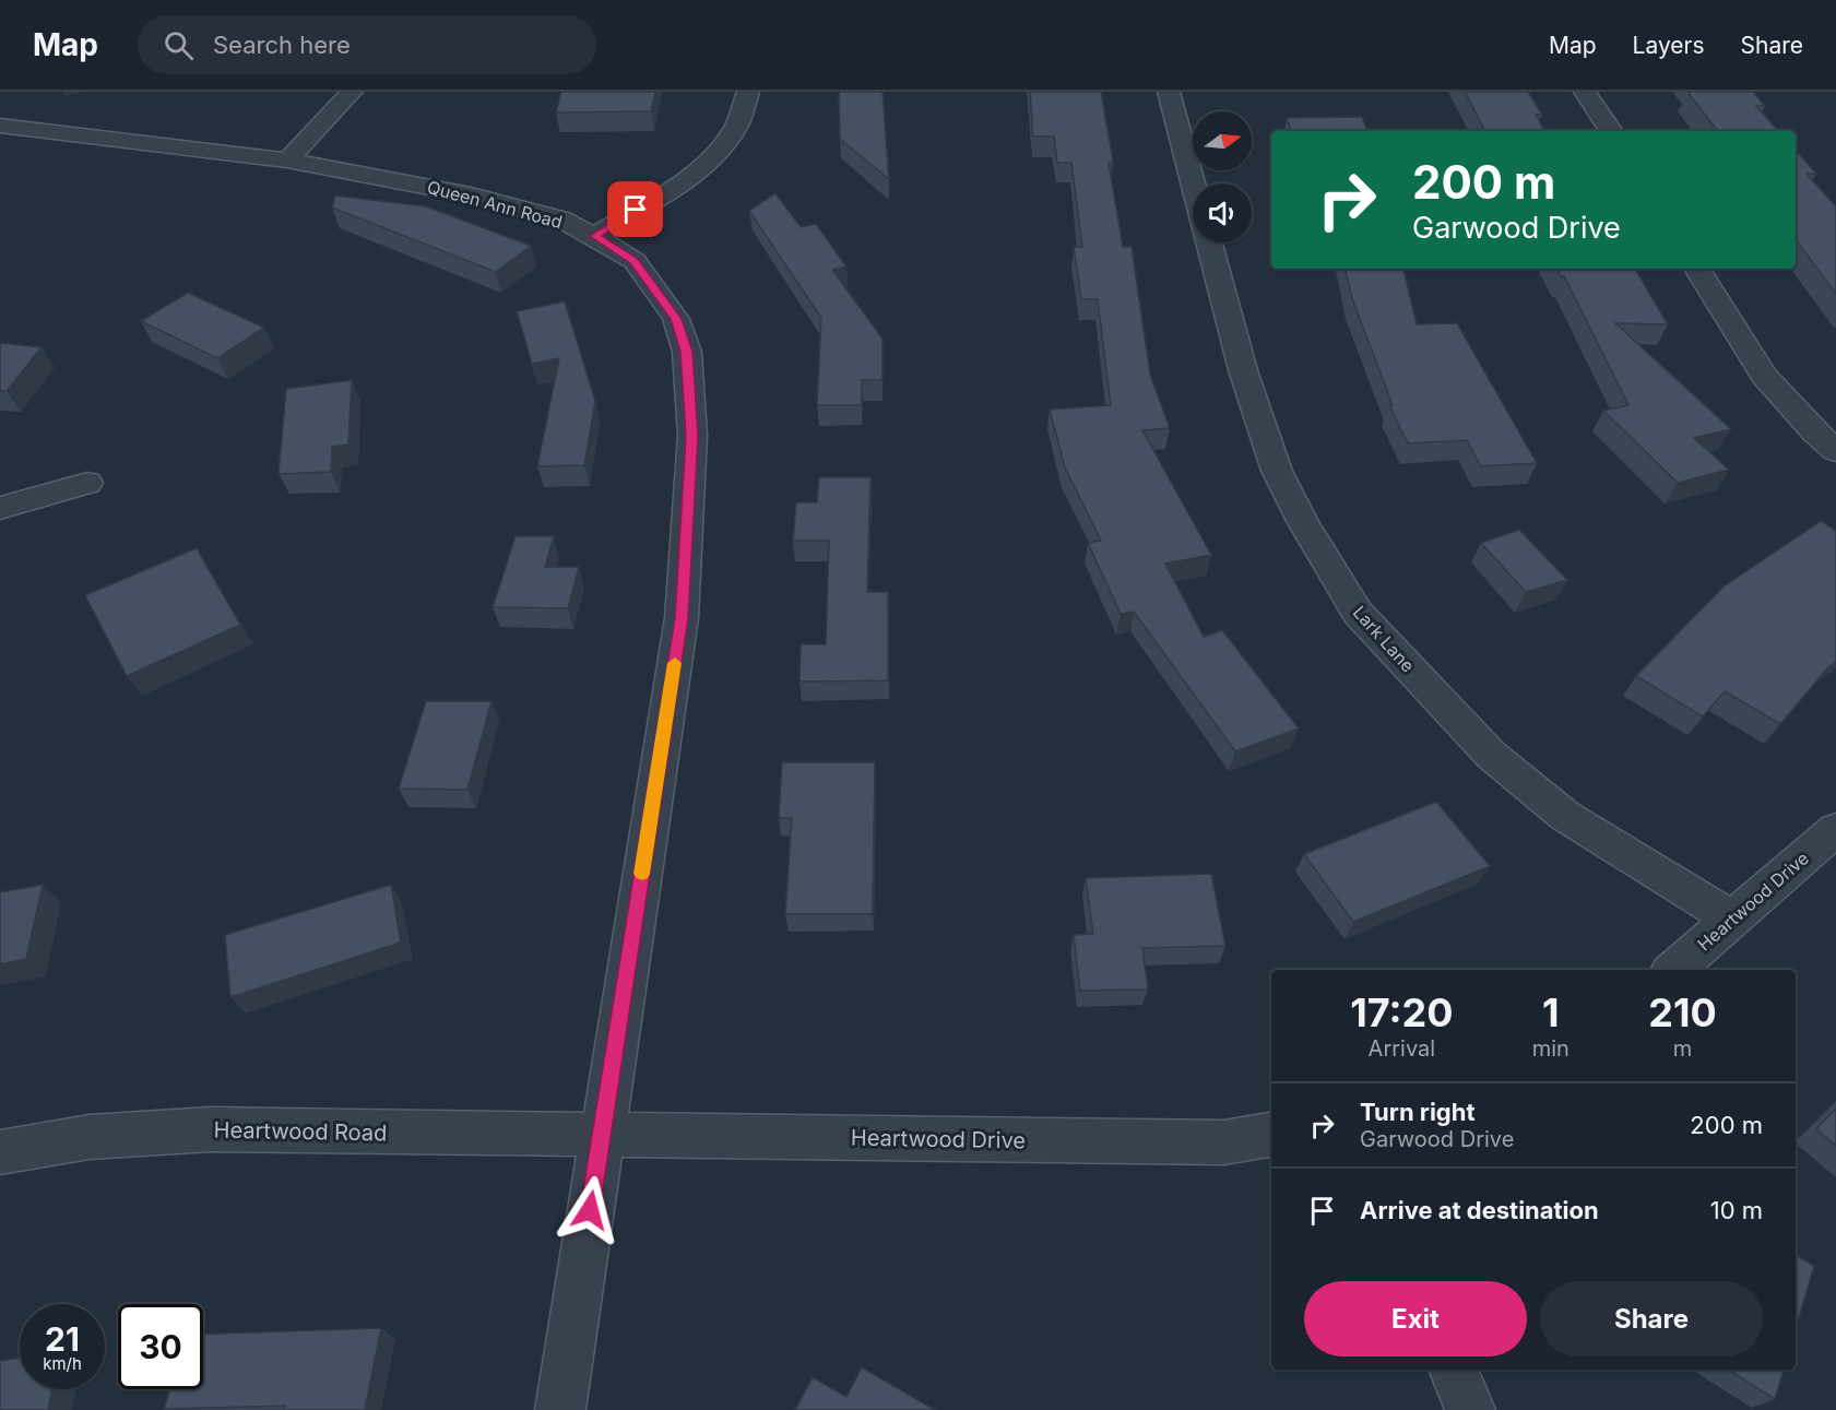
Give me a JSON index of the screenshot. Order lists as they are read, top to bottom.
{
  "streets": {
    "street": [
      "Queen Ann Road",
      "Lark Lane",
      "Heartwood Drive",
      "Heartwood Road"
    ]
  },
  "crossings": [
    ["Queen Ann Road", "Heartwood Drive"],
    ["Queen Ann Road", "Heartwood Road"],
    ["Lark Lane", "Heartwood Drive"],
    ["Heartwood Drive", "Heartwood Road"]
  ],
  "north": "right",
  "page": {
    "header": "Map",
    "search": "Search here",
    "nav": ["Map", "Layers", "Share"],
    "turn": ["200 m", "Garwood Drive"],
    "eta": [
      "17:20",
      "Arrival",
      "1",
      "min",
      "210",
      "m"
    ],
    "list": [
      {
        "name": "Turn right",
        "note": "Garwood Drive",
        "value": "200 m"
      },
      {
        "name": "Arrive at destination",
        "value": "10 m"
      }
    ],
    "buttons": ["Exit", "Share"],
    "speed": "21 km/h",
    "limit": "30"
  }
}
